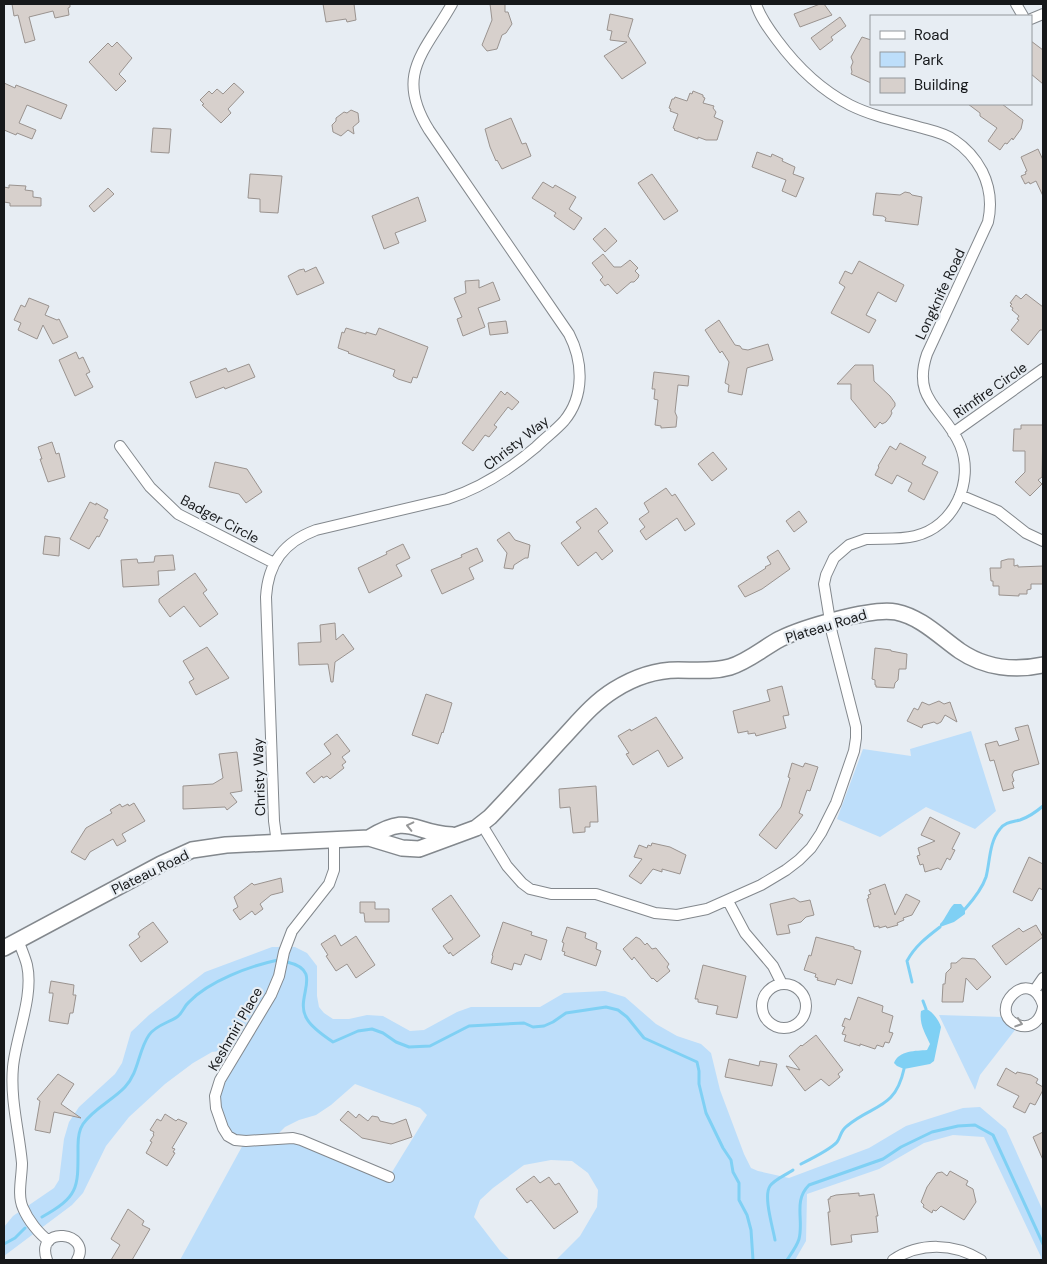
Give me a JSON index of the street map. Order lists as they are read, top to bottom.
{
  "streets": {
    "street": [
      "Longknife Road",
      "Rimfire Circle",
      "Christy Way",
      "Badger Circle",
      "Plateau Road",
      "Keshmiri Place"
    ]
  },
  "crossings": [
    ["Longknife Road", "Rimfire Circle"],
    ["Longknife Road", "Plateau Road"],
    ["Christy Way", "Badger Circle"],
    ["Christy Way", "Plateau Road"],
    ["Plateau Road", "Keshmiri Place"]
  ],
  "legend": ["Road", "Park", "Building"]
}
